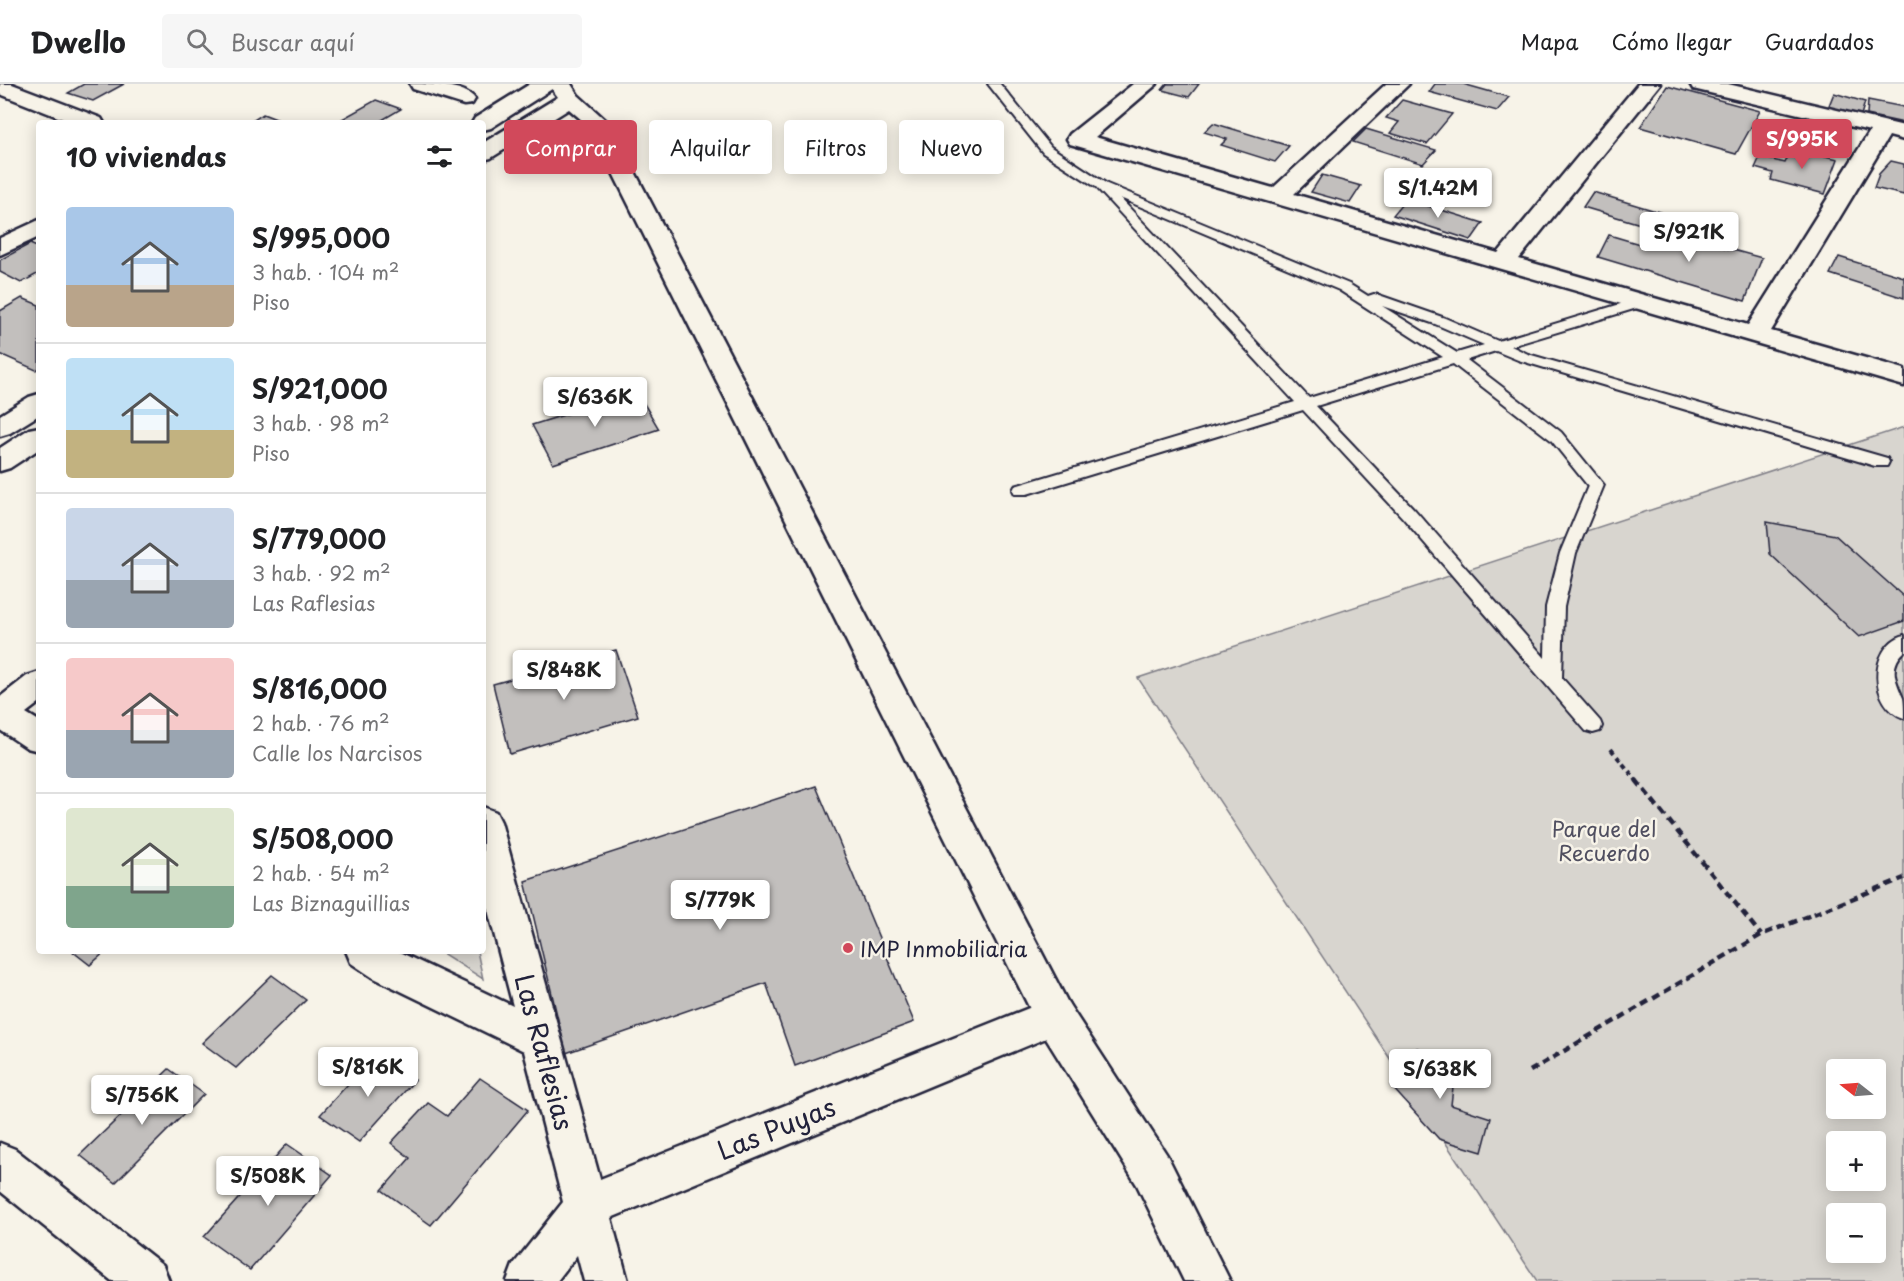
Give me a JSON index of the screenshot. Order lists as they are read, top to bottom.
{
  "streets": {
    "street": ["Las Raflesias", "Las Puyas"]
  },
  "crossings": [
    ["Las Raflesias", "Las Puyas"]
  ],
  "parks": ["Parque del Recuerdo"],
  "places": ["IMP Inmobiliaria"],
  "north": "left",
  "page": {
    "header": "Dwello",
    "search": "Buscar aquí",
    "nav": ["Mapa", "Cómo llegar", "Guardados"],
    "price": [
      "S/995K",
      "S/1.42M",
      "S/921K",
      "S/636K",
      "S/848K",
      "S/779K",
      "S/816K",
      "S/638K",
      "S/756K",
      "S/508K"
    ],
    "chip": [
      "Comprar",
      "Alquilar",
      "Filtros",
      "Nuevo"
    ],
    "heading": "10 viviendas",
    "list": [
      {
        "name": "S/995,000",
        "note": "3 hab. · 104 m² · Piso"
      },
      {
        "name": "S/921,000",
        "note": "3 hab. · 98 m² · Piso"
      },
      {
        "name": "S/779,000",
        "note": "3 hab. · 92 m² · Las Raflesias"
      },
      {
        "name": "S/816,000",
        "note": "2 hab. · 76 m² · Calle los Narcisos"
      },
      {
        "name": "S/508,000",
        "note": "2 hab. · 54 m² · Las Biznaguillias"
      }
    ],
    "map_buttons": ["+", "−"]
  }
}
